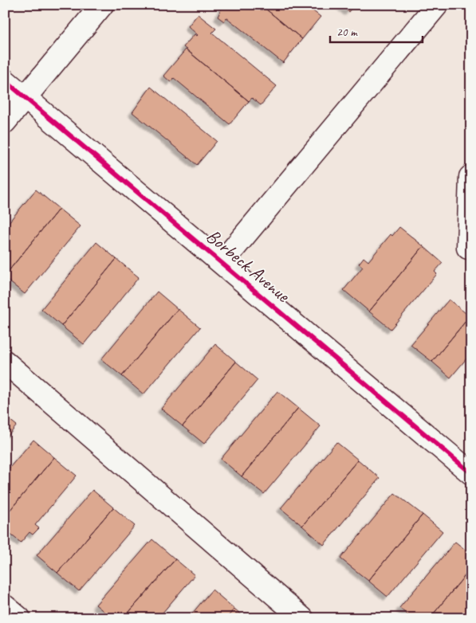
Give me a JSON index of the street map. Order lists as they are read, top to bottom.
{
  "streets": {
    "street": ["Borbeck Avenue"]
  },
  "scale_bar": "20 m"
}
